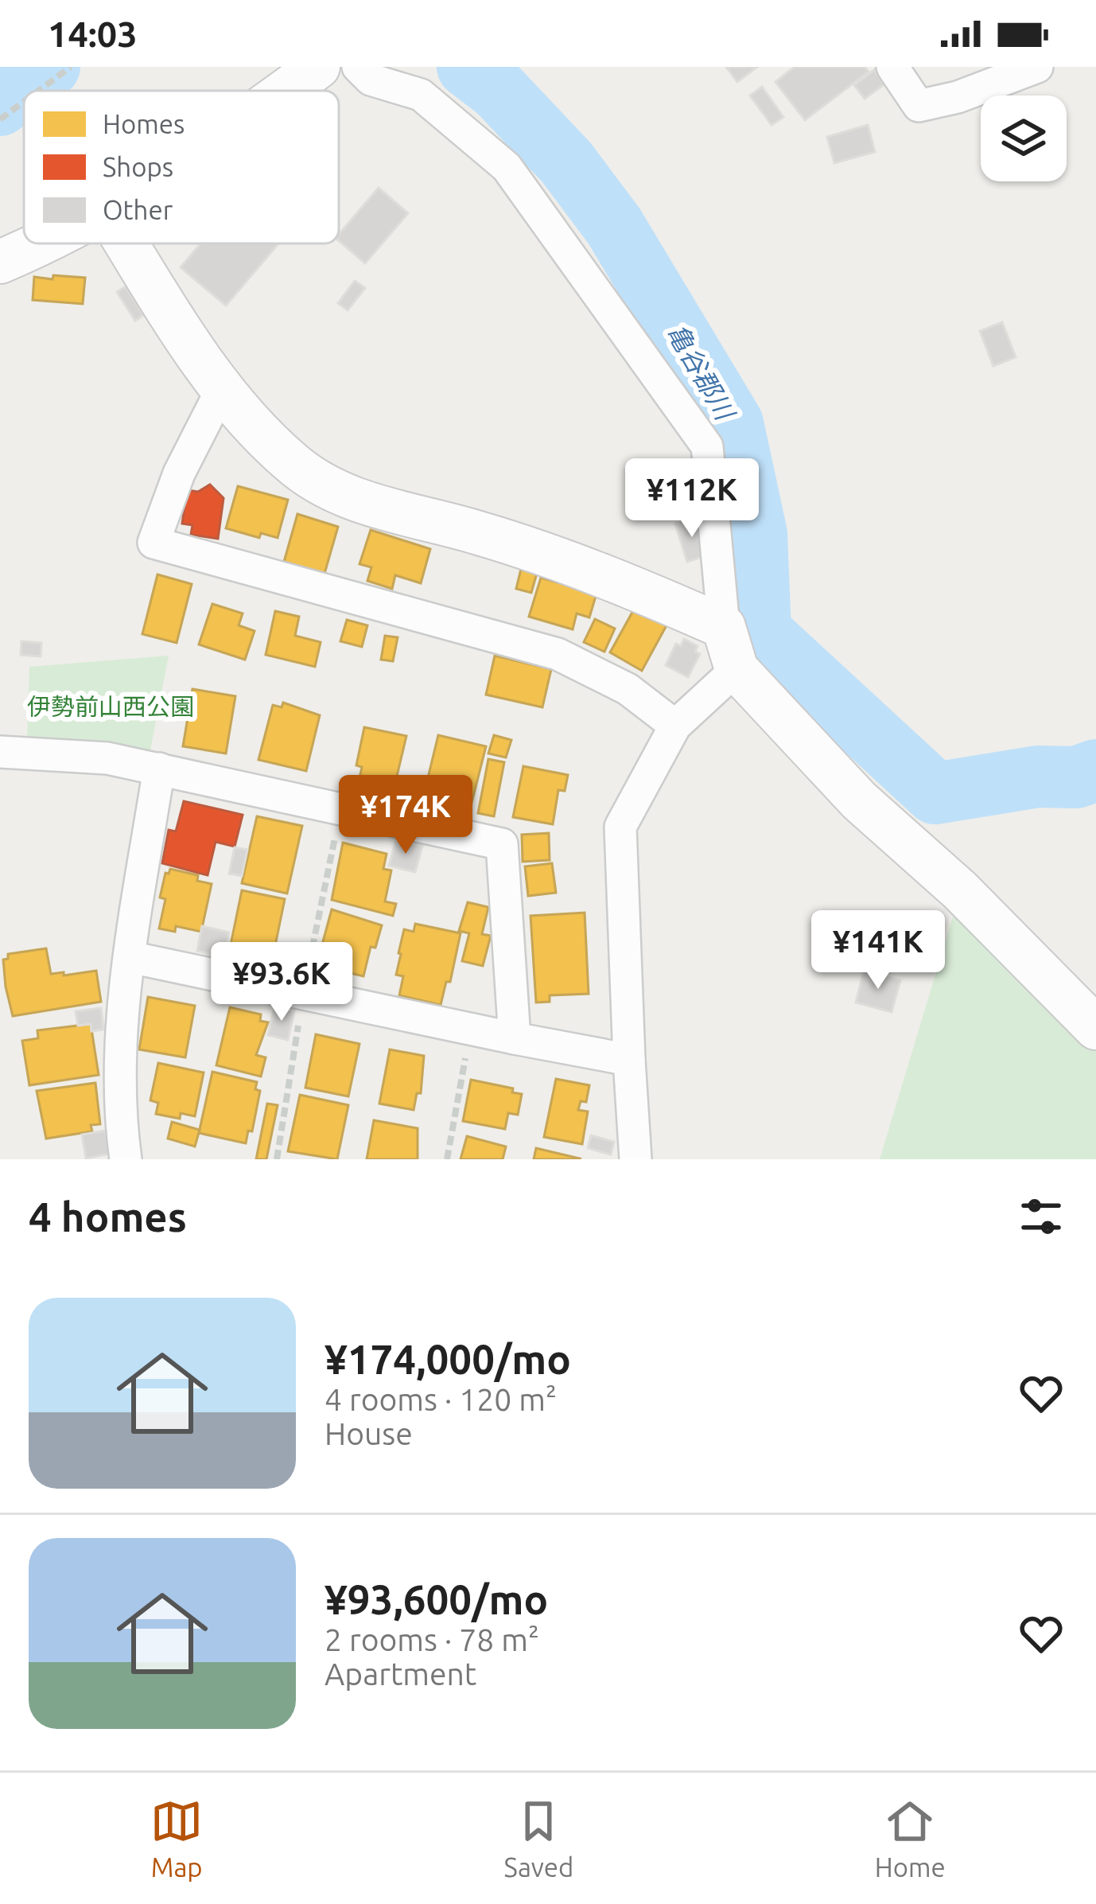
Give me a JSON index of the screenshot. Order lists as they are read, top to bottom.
{
  "water": ["亀谷郡川"],
  "parks": ["伊勢前山西公園"],
  "legend": ["Homes", "Shops", "Other"],
  "page": {
    "status": "14:03",
    "price": [
      "¥112K",
      "¥174K",
      "¥141K",
      "¥93.6K"
    ],
    "heading": "4 homes",
    "list": [
      {
        "name": "¥174,000/mo",
        "note": "4 rooms · 120 m² · House"
      },
      {
        "name": "¥93,600/mo",
        "note": "2 rooms · 78 m² · Apartment"
      }
    ],
    "tabs": ["Map", "Saved", "Home"]
  }
}
